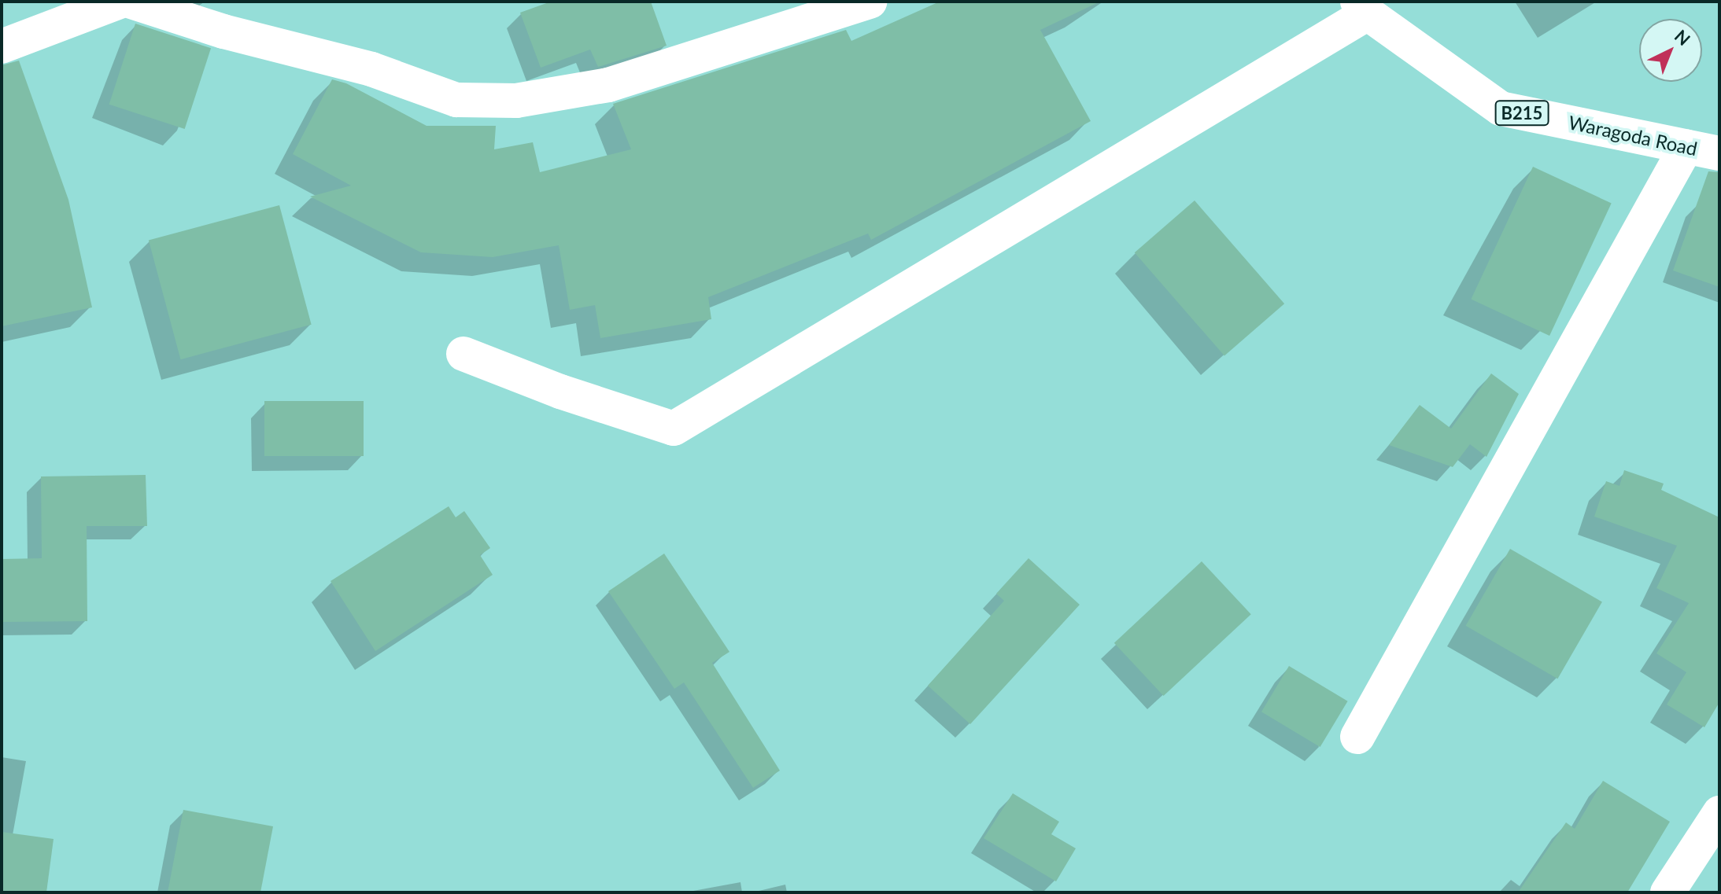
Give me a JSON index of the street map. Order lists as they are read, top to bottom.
{
  "streets": {
    "street": ["B215", "Waragoda Road"]
  },
  "north": "top right"
}
